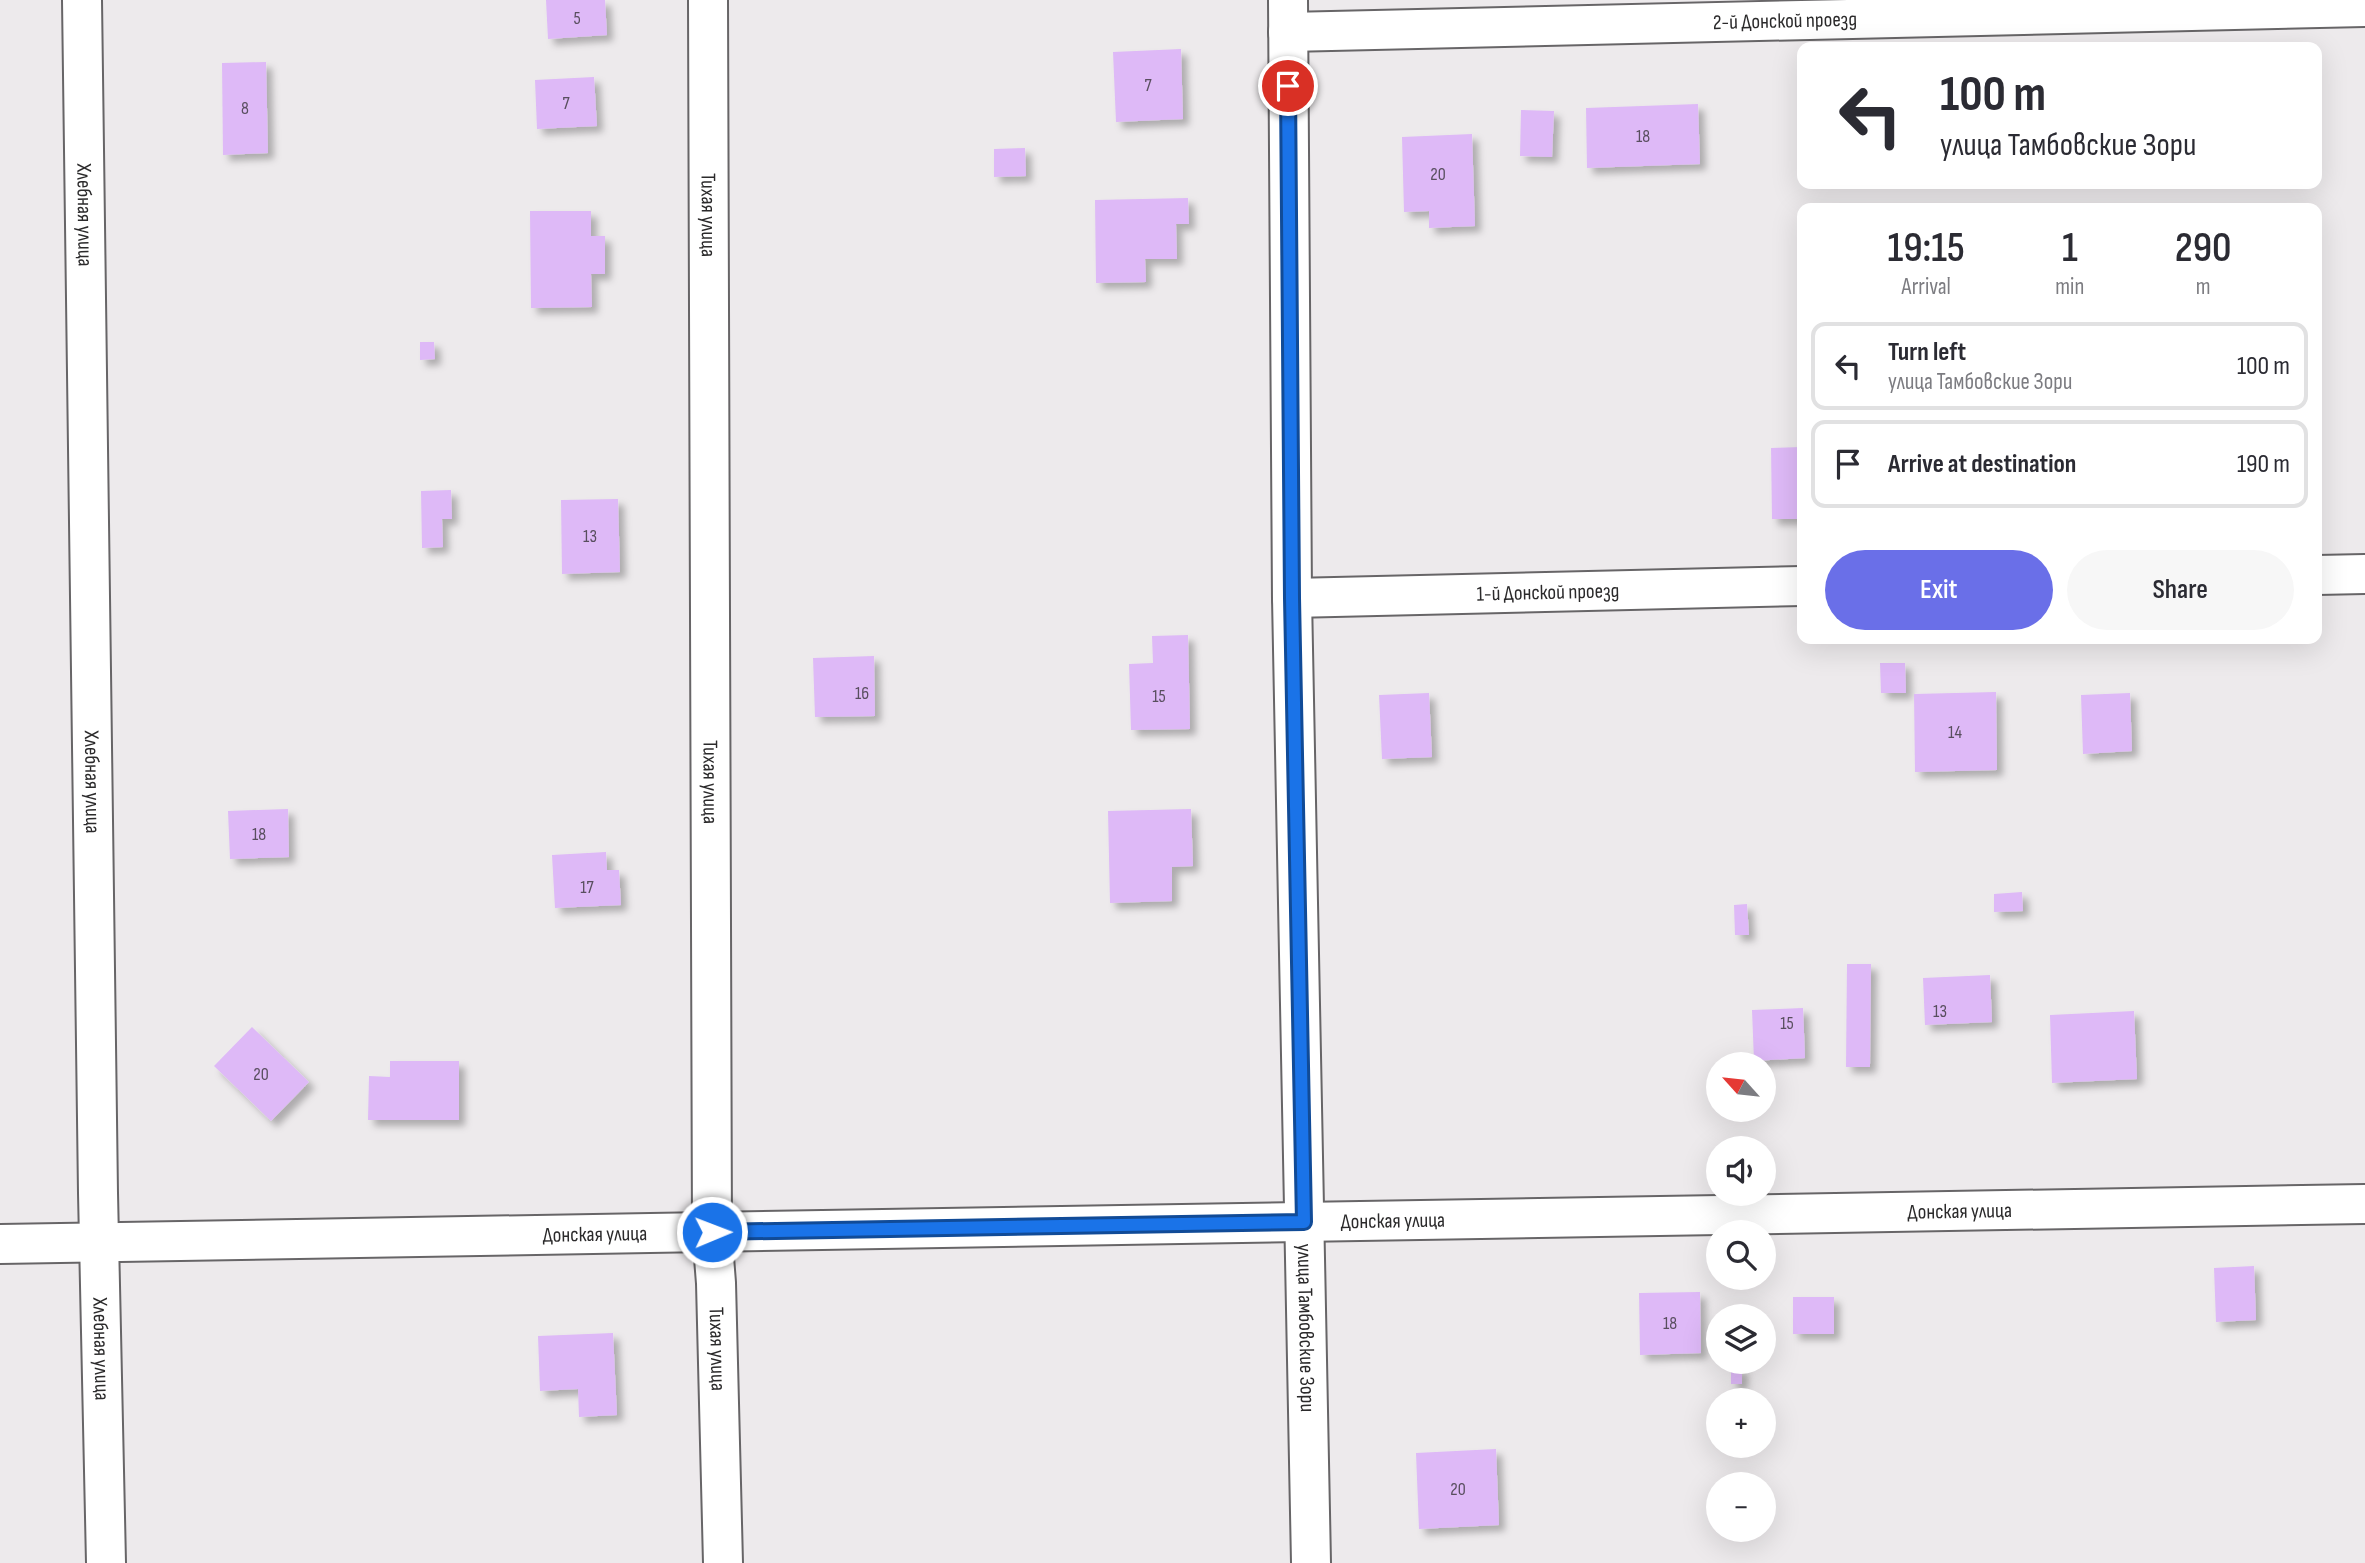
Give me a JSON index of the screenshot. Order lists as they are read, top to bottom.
{
  "streets": {
    "street": [
      "2-й Донской проезд",
      "Хлебная улица",
      "Тихая улица",
      "1-й Донской проезд",
      "Донская улица",
      "улица Тамбовские Зори"
    ]
  },
  "crossings": [
    ["2-й Донской проезд", "улица Тамбовские Зори"],
    ["Хлебная улица", "Донская улица"],
    ["Тихая улица", "Донская улица"],
    ["1-й Донской проезд", "улица Тамбовские Зори"],
    ["Донская улица", "улица Тамбовские Зори"]
  ],
  "house_numbers": [
    "5",
    "7",
    "7",
    "8",
    "18",
    "20",
    "13",
    "16",
    "15",
    "14",
    "18",
    "17",
    "13",
    "15",
    "20",
    "18",
    "20"
  ],
  "north": "top left",
  "page": {
    "turn": ["100 m", "улица Тамбовские Зори"],
    "eta": [
      "19:15",
      "Arrival",
      "1",
      "min",
      "290",
      "m"
    ],
    "list": [
      {
        "name": "Turn left",
        "note": "улица Тамбовские Зори",
        "value": "100 m"
      },
      {
        "name": "Arrive at destination",
        "value": "190 m"
      }
    ],
    "buttons": ["Exit", "Share"],
    "map_buttons": ["+", "−"]
  }
}
